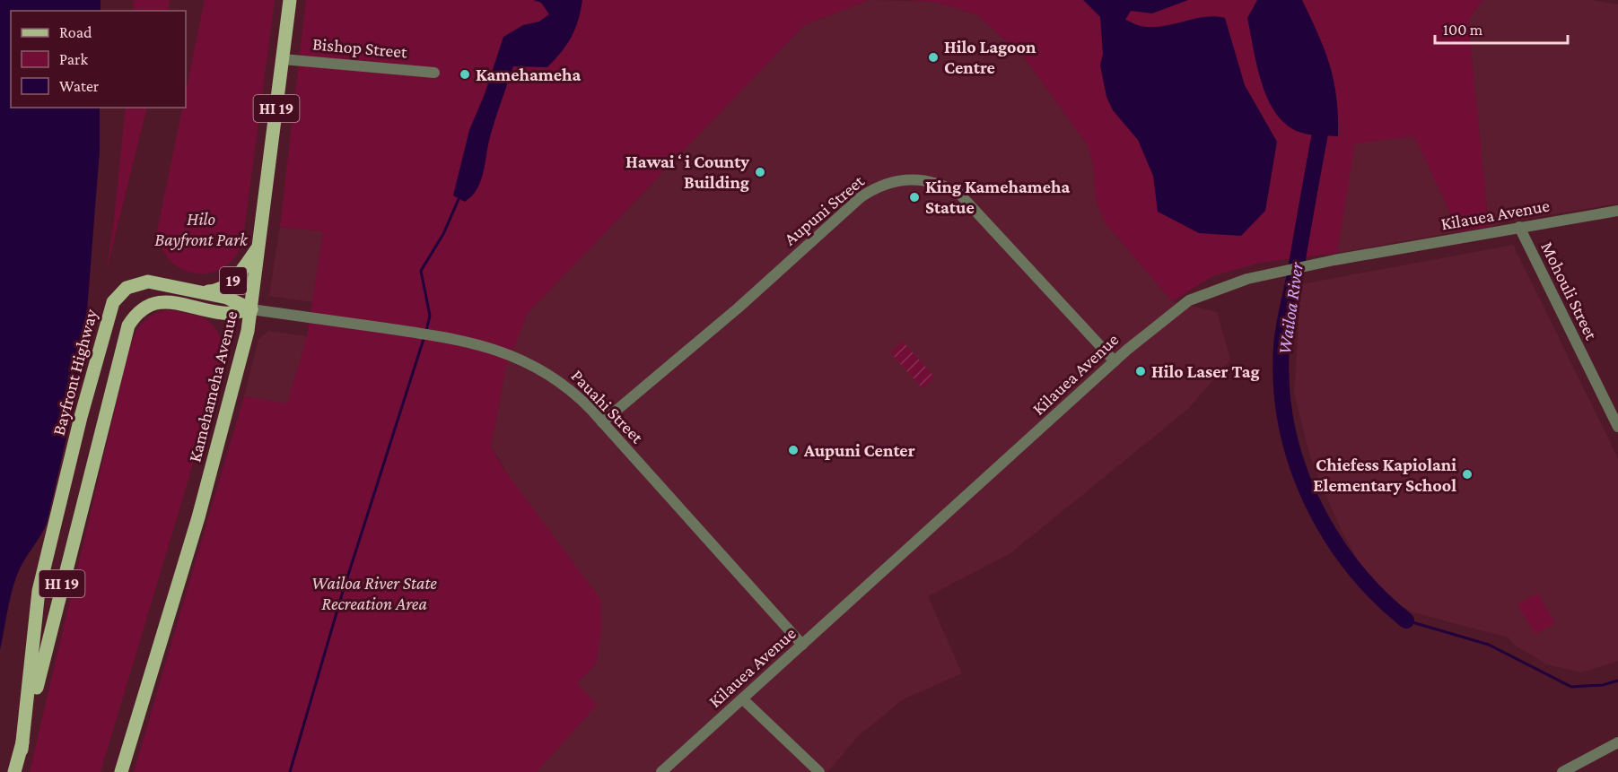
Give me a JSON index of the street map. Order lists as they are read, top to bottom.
{
  "streets": {
    "main road": [
      "HI 19",
      "19",
      "Bayfront Highway",
      "Kamehameha Avenue"
    ],
    "street": [
      "Bishop Street",
      "Aupuni Street",
      "Kilauea Avenue",
      "Mohouli Street",
      "Pauahi Street"
    ]
  },
  "crossings": [
    ["Bishop Street", "Kamehameha Avenue"],
    ["Aupuni Street", "Kilauea Avenue"],
    ["Aupuni Street", "Pauahi Street"],
    ["Kilauea Avenue", "Mohouli Street"],
    ["Kilauea Avenue", "Pauahi Street"],
    ["19", "Bayfront Highway"],
    ["19", "Kamehameha Avenue"],
    ["Bayfront Highway", "Kamehameha Avenue"],
    ["Bayfront Highway", "Pauahi Street"],
    ["Kamehameha Avenue", "Pauahi Street"]
  ],
  "water": ["Wailoa River"],
  "parks": ["Hilo Bayfront Park", "Wailoa River State Recreation Area"],
  "places": [
    "Hilo Lagoon Centre",
    "Kamehameha",
    "Hawaiʻi County Building",
    "King Kamehameha Statue",
    "Hilo Laser Tag",
    "Aupuni Center",
    "Chiefess Kapiolani Elementary School"
  ],
  "legend": ["Road", "Park", "Water"],
  "scale_bar": "100 m"
}
